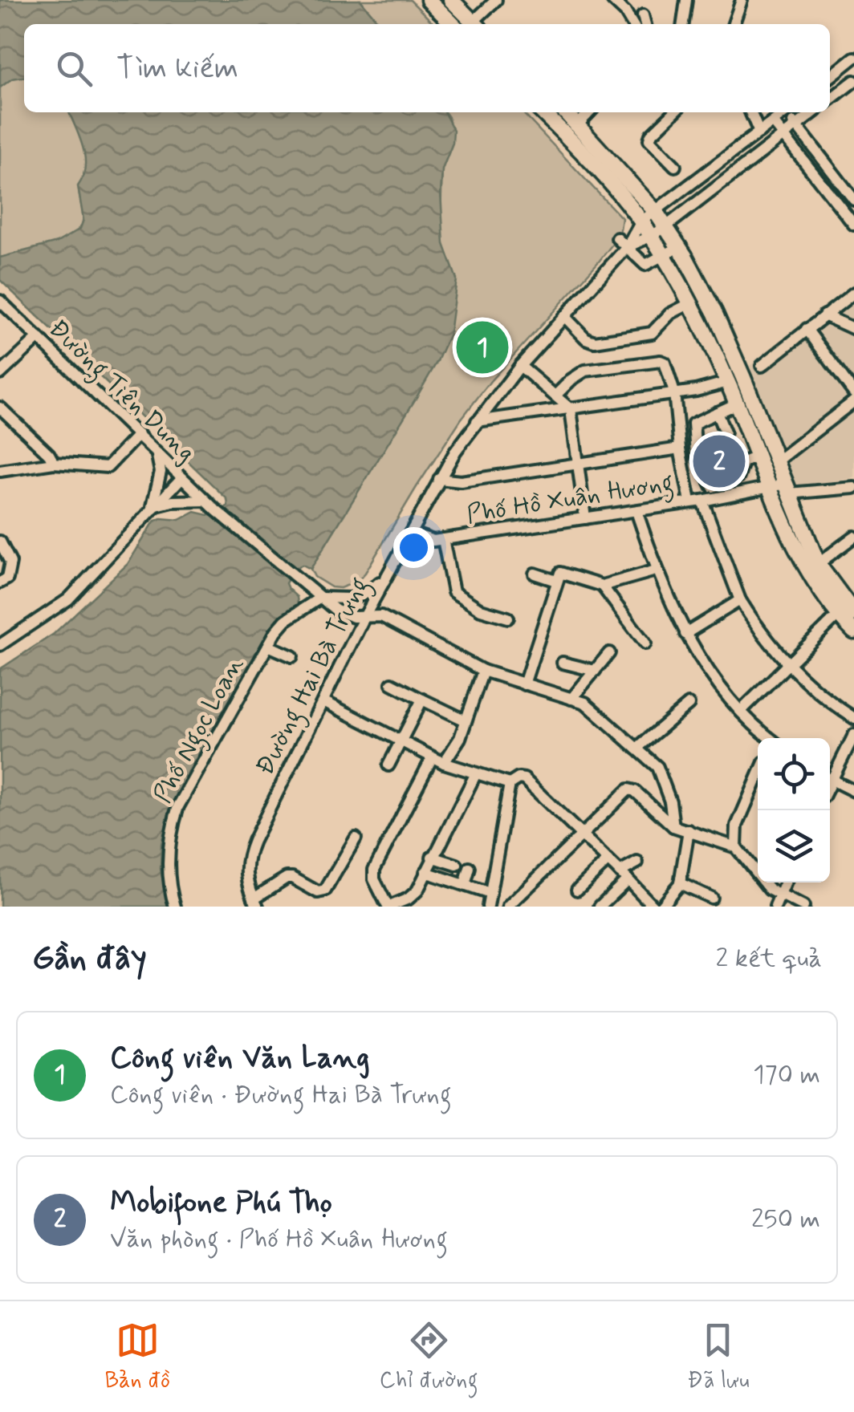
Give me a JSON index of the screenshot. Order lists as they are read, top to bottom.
{
  "streets": {
    "street": [
      "Đường Tiên Dung",
      "Phố Hồ Xuân Hương",
      "Đường Hai Bà Trưng",
      "Phố Ngọc Loan"
    ]
  },
  "crossings": [
    ["Đường Tiên Dung", "Phố Ngọc Loan"],
    ["Phố Hồ Xuân Hương", "Đường Hai Bà Trưng"]
  ],
  "page": {
    "search": "Tìm kiếm",
    "pins": ["1", "2"],
    "heading": ["Gần đây", "2 kết quả"],
    "list": [
      {
        "mark": "1",
        "name": "Công viên Văn Lang",
        "note": "Công viên · Đường Hai Bà Trưng",
        "value": "170 m"
      },
      {
        "mark": "2",
        "name": "Mobifone Phú Thọ",
        "note": "Văn phòng · Phố Hồ Xuân Hương",
        "value": "250 m"
      }
    ],
    "nav": ["Bản đồ", "Chỉ đường", "Đã lưu"]
  }
}
